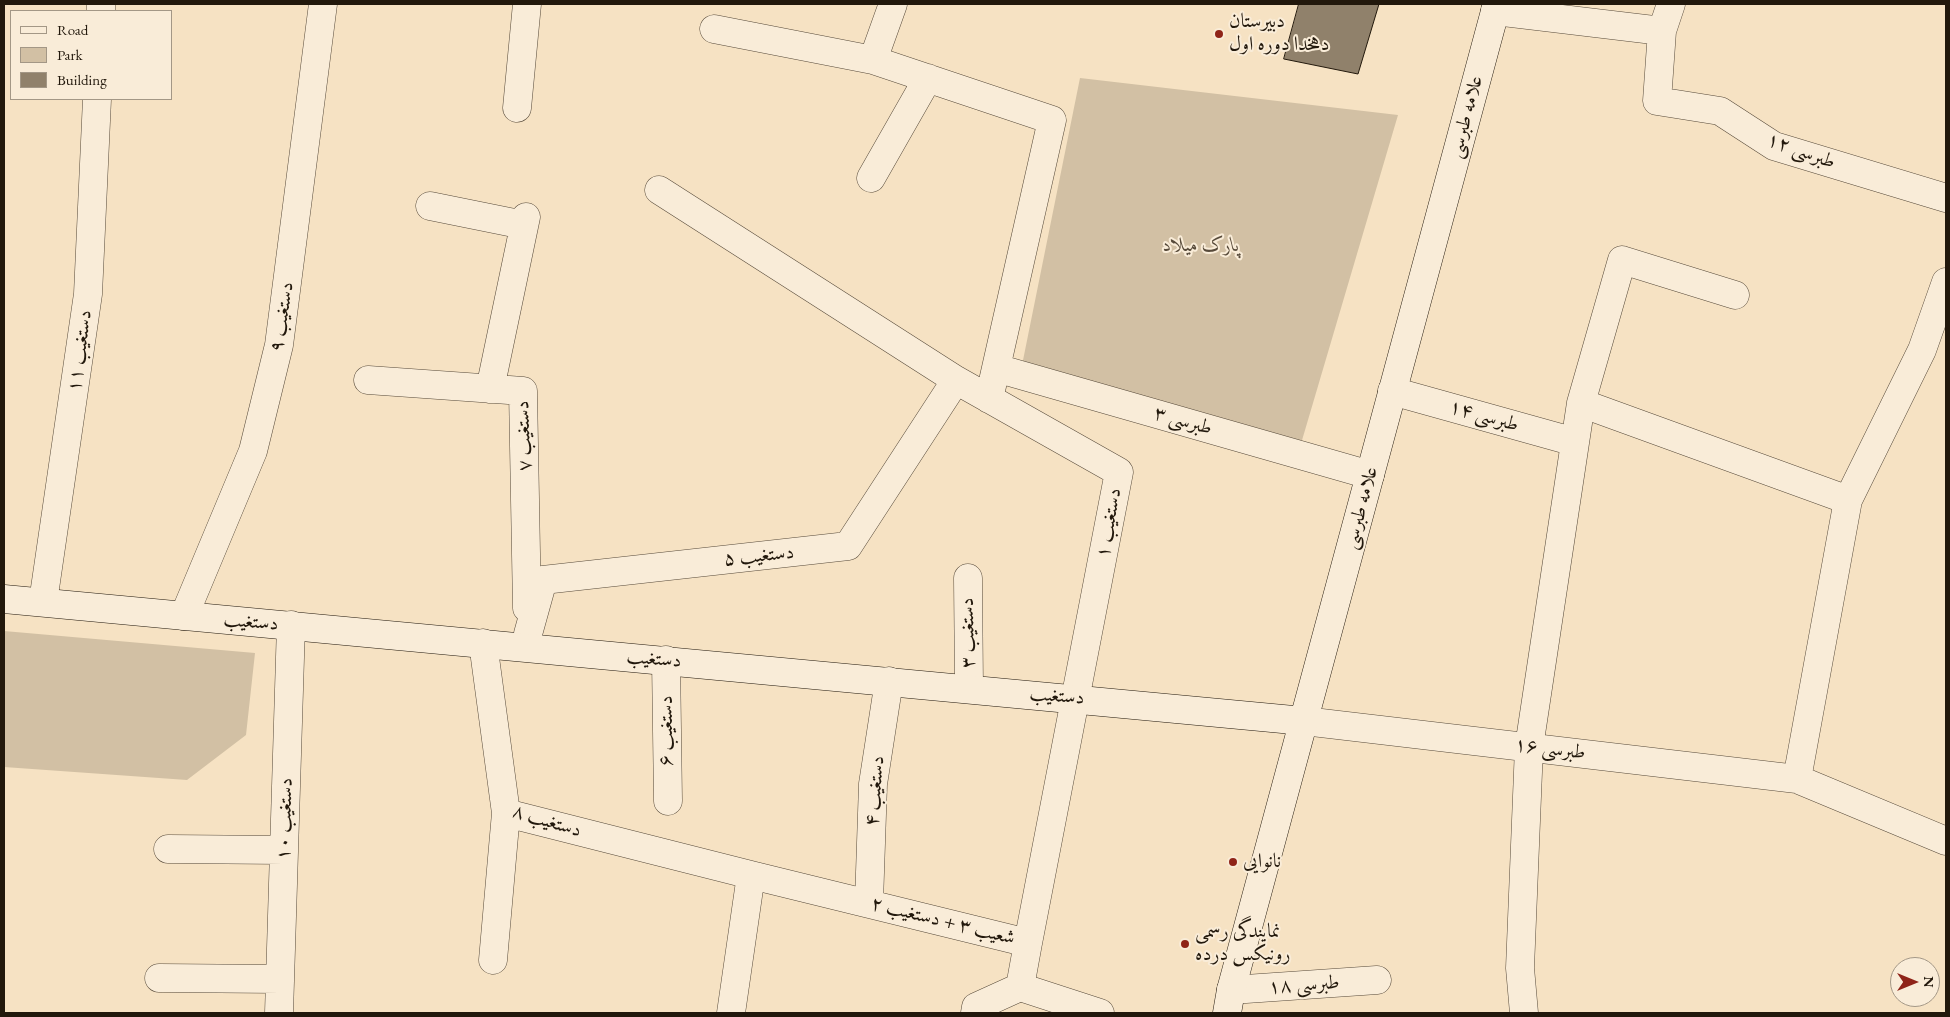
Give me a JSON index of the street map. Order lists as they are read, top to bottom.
{
  "streets": {
    "street": [
      "علامه طبرسی",
      "طبرسی ۱۲",
      "دستغیب ۹",
      "دستغیب ۱۱",
      "طبرسی ۱۴",
      "طبرسی ۳",
      "دستغیب ۷",
      "دستغیب ۱",
      "دستغیب ۵",
      "دستغیب",
      "دستغیب ۳",
      "دستغیب ۶",
      "طبرسی ۱۶",
      "دستغیب ۴",
      "دستغیب ۱۰",
      "دستغیب ۸",
      "شعیب ۳ + دستغیب ۲",
      "طبرسی ۱۸"
    ]
  },
  "crossings": [
    ["علامه طبرسی", "طبرسی ۱۴"],
    ["علامه طبرسی", "طبرسی ۳"],
    ["علامه طبرسی", "دستغیب"],
    ["علامه طبرسی", "طبرسی ۱۶"],
    ["علامه طبرسی", "طبرسی ۱۸"],
    ["دستغیب ۹", "دستغیب"],
    ["دستغیب ۱۱", "دستغیب"],
    ["دستغیب ۷", "دستغیب ۵"],
    ["دستغیب ۷", "دستغیب"],
    ["دستغیب ۱", "دستغیب ۵"],
    ["دستغیب ۱", "دستغیب"],
    ["دستغیب ۱", "شعیب ۳ + دستغیب ۲"],
    ["دستغیب ۵", "دستغیب"],
    ["دستغیب", "دستغیب ۳"],
    ["دستغیب", "دستغیب ۶"],
    ["دستغیب", "طبرسی ۱۶"],
    ["دستغیب", "دستغیب ۴"],
    ["دستغیب", "دستغیب ۱۰"],
    ["دستغیب", "دستغیب ۸"],
    ["دستغیب", "شعیب ۳ + دستغیب ۲"],
    ["دستغیب ۴", "شعیب ۳ + دستغیب ۲"],
    ["دستغیب ۸", "شعیب ۳ + دستغیب ۲"]
  ],
  "parks": ["پارک میلاد"],
  "places": ["دبیرستان دهخدا دوره اول", "نانوایی", "نمایندگی رسمی رونیکس درده"],
  "legend": ["Road", "Park", "Building"],
  "north": "right"
}
